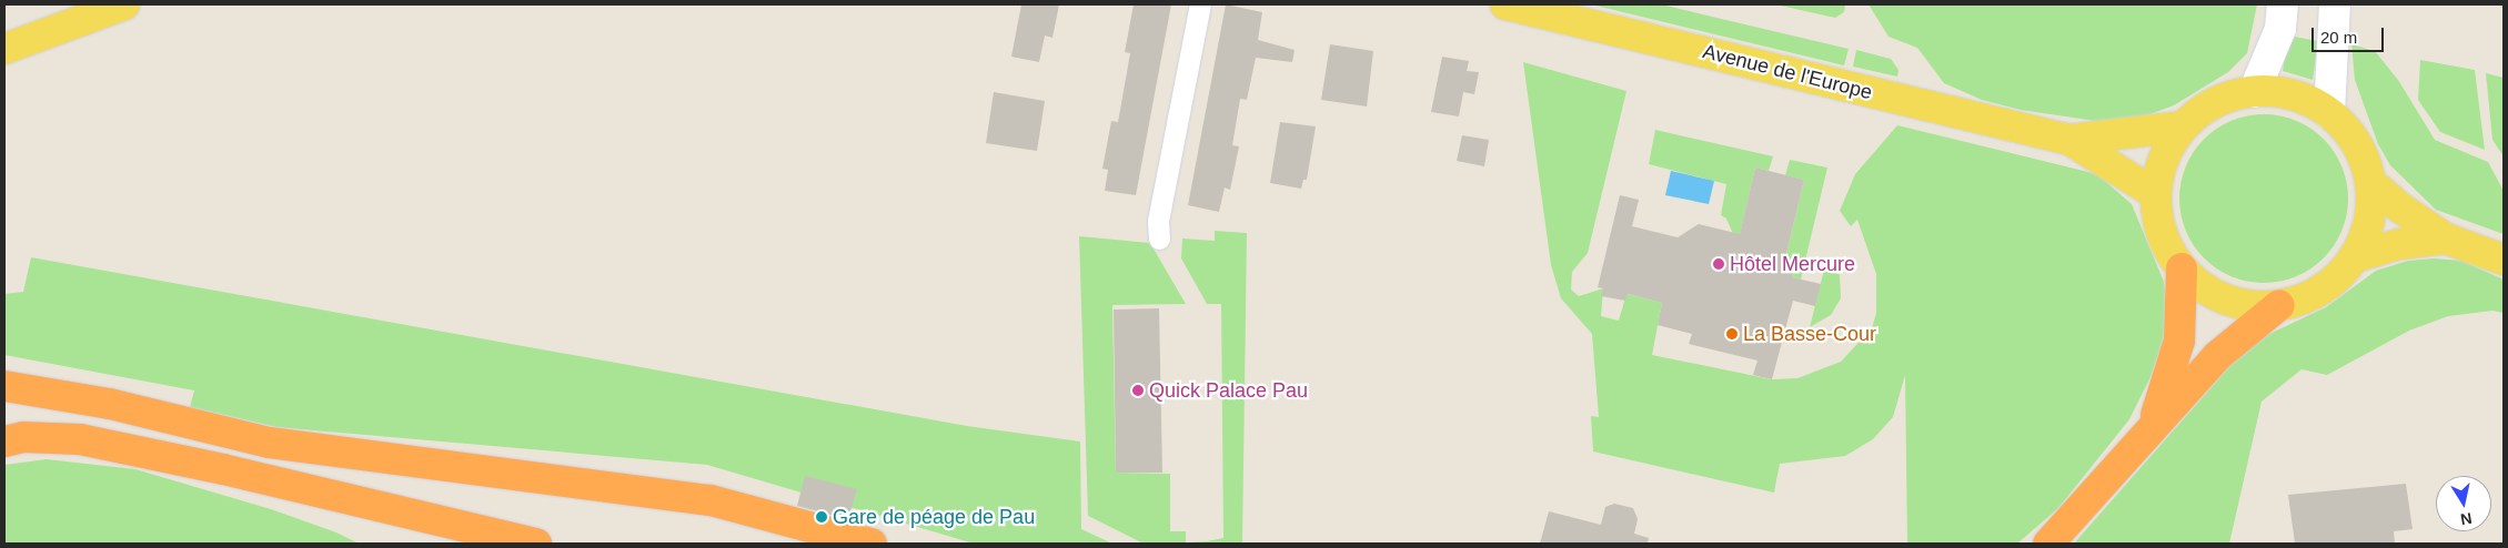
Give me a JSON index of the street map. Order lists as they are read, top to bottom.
{
  "streets": {
    "main road": ["Avenue de l'Europe"]
  },
  "places": [
    "Hôtel Mercure",
    "La Basse-Cour",
    "Quick Palace Pau",
    "Gare de péage de Pau"
  ],
  "scale_bar": "20 m",
  "north": "bottom"
}
